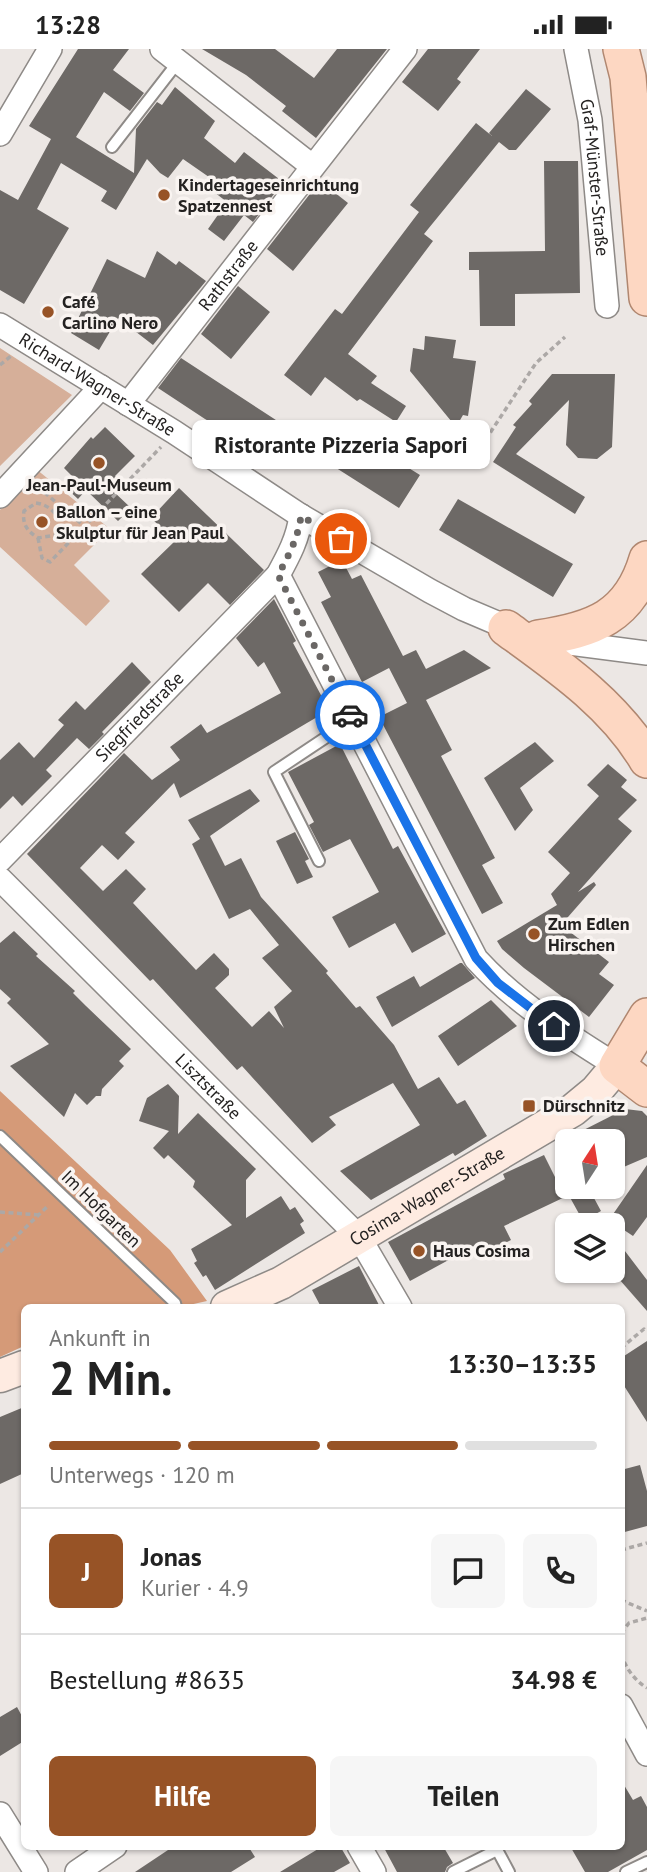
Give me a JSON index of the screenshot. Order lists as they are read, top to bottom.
{
  "streets": {
    "main road": ["Cosima-Wagner-Straße"],
    "street": [
      "Graf-Münster-Straße",
      "Rathstraße",
      "Richard-Wagner-Straße",
      "Siegfriedstraße",
      "Lisztstraße"
    ],
    "lane": ["Im Hofgarten"]
  },
  "crossings": [
    ["Rathstraße", "Richard-Wagner-Straße"],
    ["Lisztstraße", "Cosima-Wagner-Straße"]
  ],
  "places": {
    "other": [
      "Kindertageseinrichtung Spatzennest",
      "Café Carlino Nero",
      "Jean-Paul-Museum",
      "Ballon – eine Skulptur für Jean Paul",
      "Ristorante Pizzeria Sapori",
      "Zum Edlen Hirschen",
      "Haus Cosima"
    ],
    "transit": ["Dürschnitz"]
  },
  "north": "top",
  "page": {
    "status": "13:28",
    "bubble": "Ristorante Pizzeria Sapori",
    "heading": ["2 Min.", "Ankunft in", "13:30–13:35"],
    "panel": [
      "Jonas",
      "Kurier · 4.9",
      "Bestellung #8635",
      "34.98 €"
    ],
    "bar": "Unterwegs · 120 m",
    "round": "J",
    "buttons": ["Hilfe", "Teilen"]
  }
}
